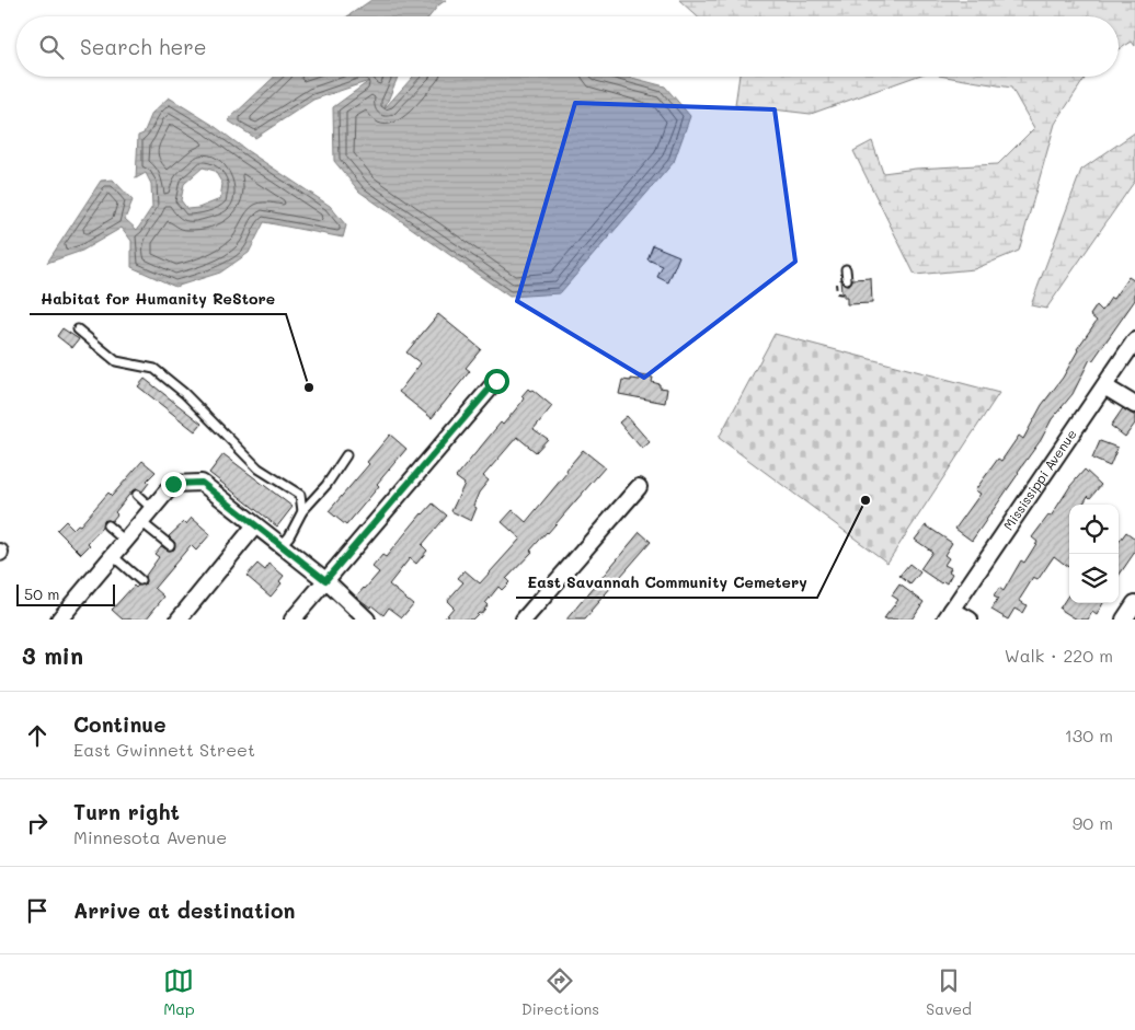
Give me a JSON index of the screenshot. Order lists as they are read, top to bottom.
{
  "streets": {
    "street": ["Mississippi Avenue"]
  },
  "places": ["Habitat for Humanity ReStore", "East Savannah Community Cemetery"],
  "scale_bar": "50 m",
  "page": {
    "search": "Search here",
    "scale": "50 m",
    "heading": ["3 min", "Walk · 220 m"],
    "list": [
      ["Continue", "East Gwinnett Street", "130 m"],
      ["Turn right", "Minnesota Avenue", "90 m"],
      "Arrive at destination"
    ],
    "nav": ["Map", "Directions", "Saved"]
  }
}
